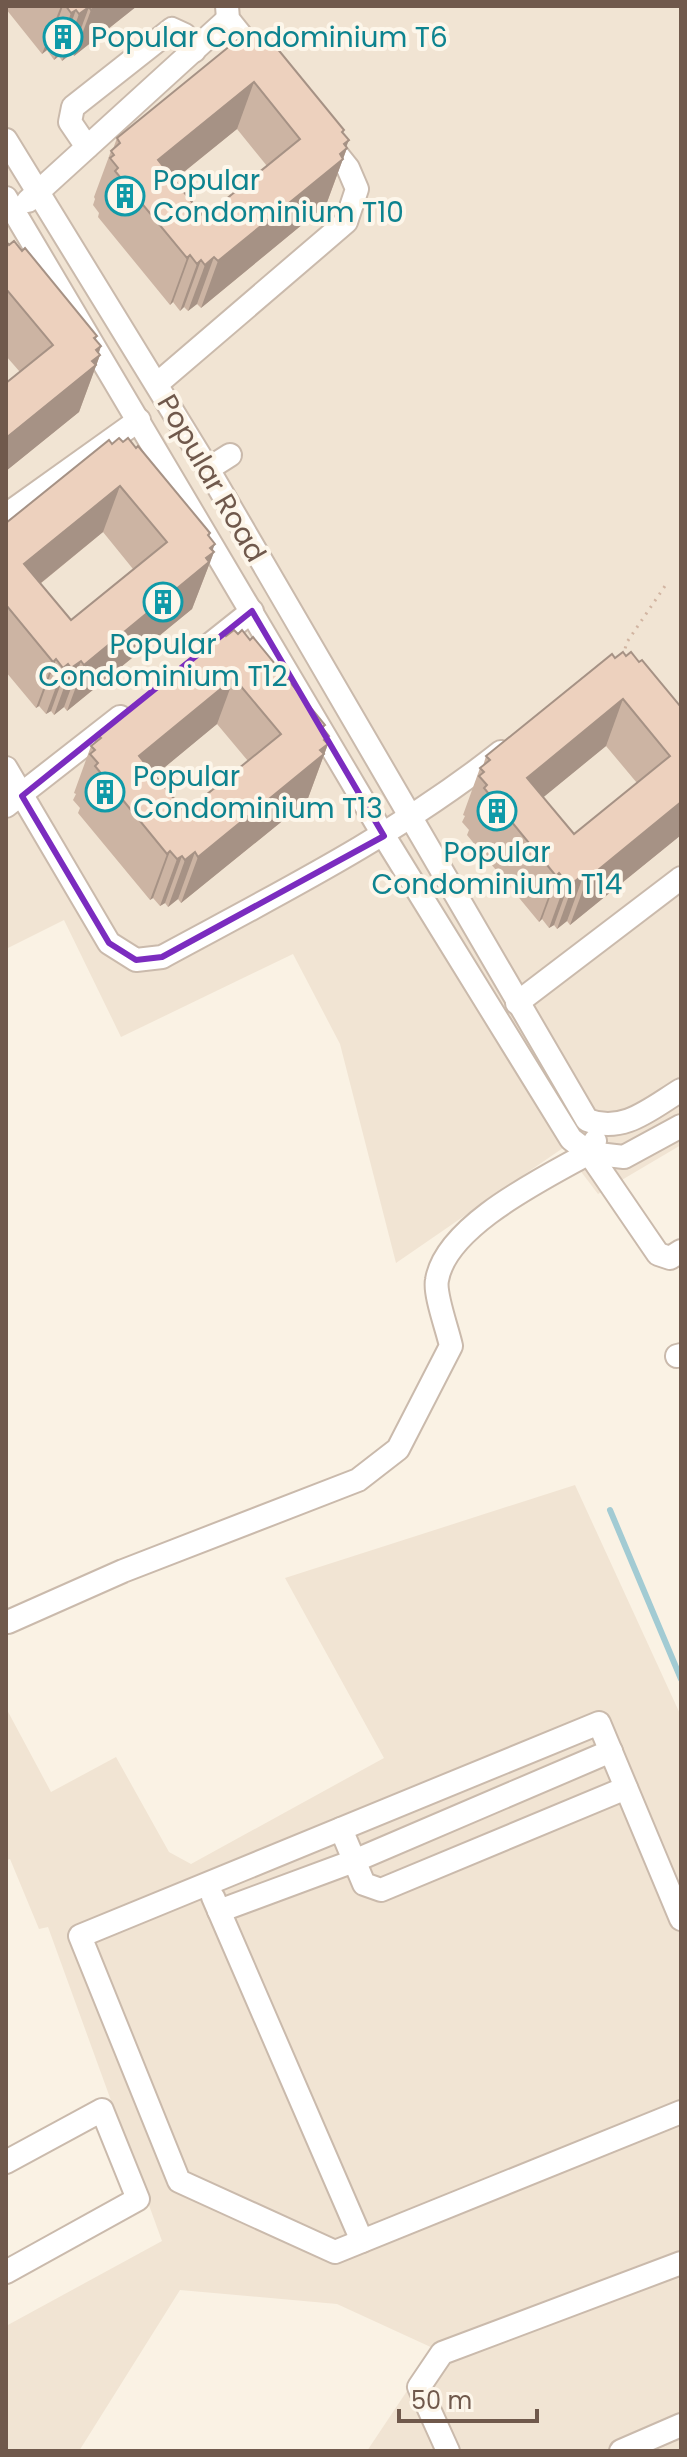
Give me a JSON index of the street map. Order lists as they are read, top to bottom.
{
  "streets": {
    "street": ["Popular Road"]
  },
  "places": {
    "building": [
      "Popular Condominium T6",
      "Popular Condominium T10",
      "Popular Condominium T12",
      "Popular Condominium T13",
      "Popular Condominium T14"
    ]
  },
  "scale_bar": "50 m"
}
